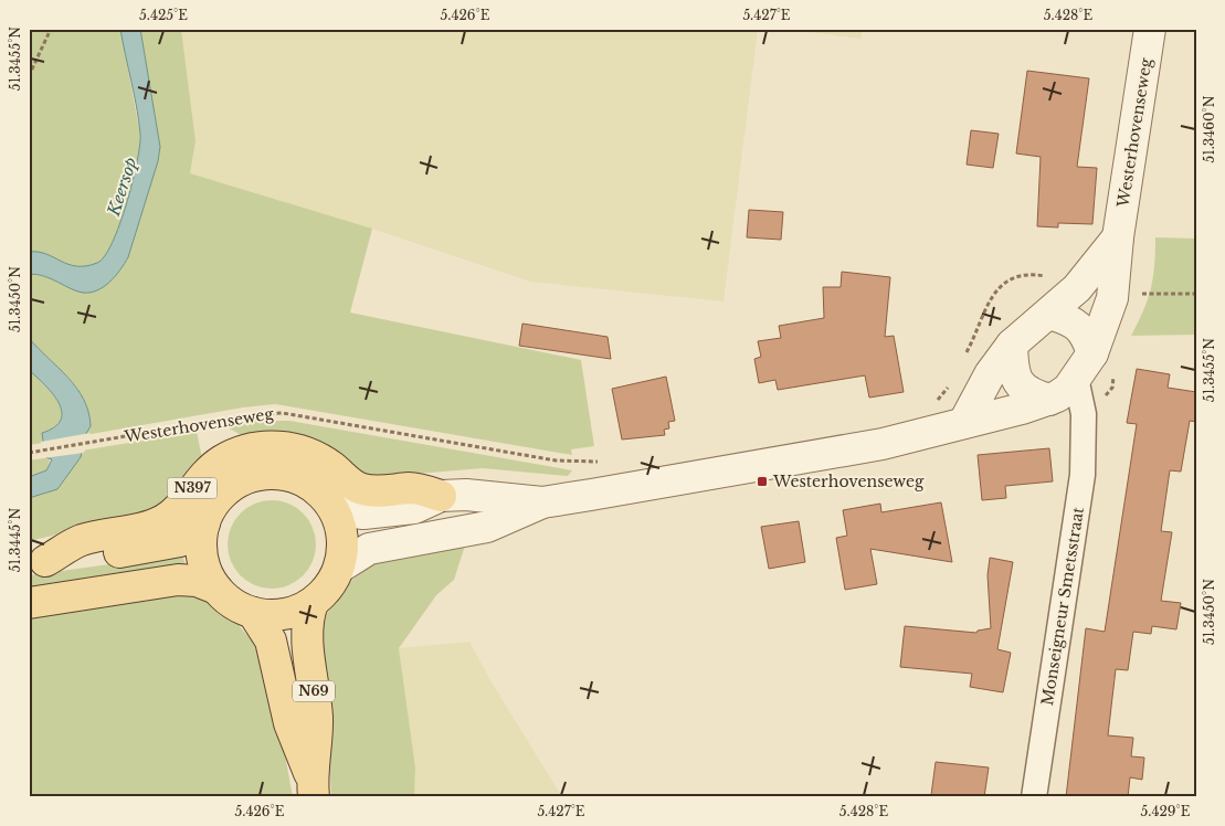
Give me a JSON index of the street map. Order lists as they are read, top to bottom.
{
  "streets": {
    "main road": ["N397", "N69"],
    "street": ["Westerhovenseweg", "Monseigneur Smetsstraat"]
  },
  "crossings": [
    ["Westerhovenseweg", "N397"],
    ["Westerhovenseweg", "Monseigneur Smetsstraat"],
    ["Westerhovenseweg", "N69"],
    ["N397", "N69"]
  ],
  "water": ["Keersop"],
  "places": {
    "transit": ["Westerhovenseweg"]
  },
  "coordinates": [
    "5.425°E",
    "5.426°E",
    "5.427°E",
    "5.428°E",
    "51.3455°N",
    "51.3460°N",
    "51.3450°N",
    "51.3445°N",
    "5.429°E"
  ]
}
